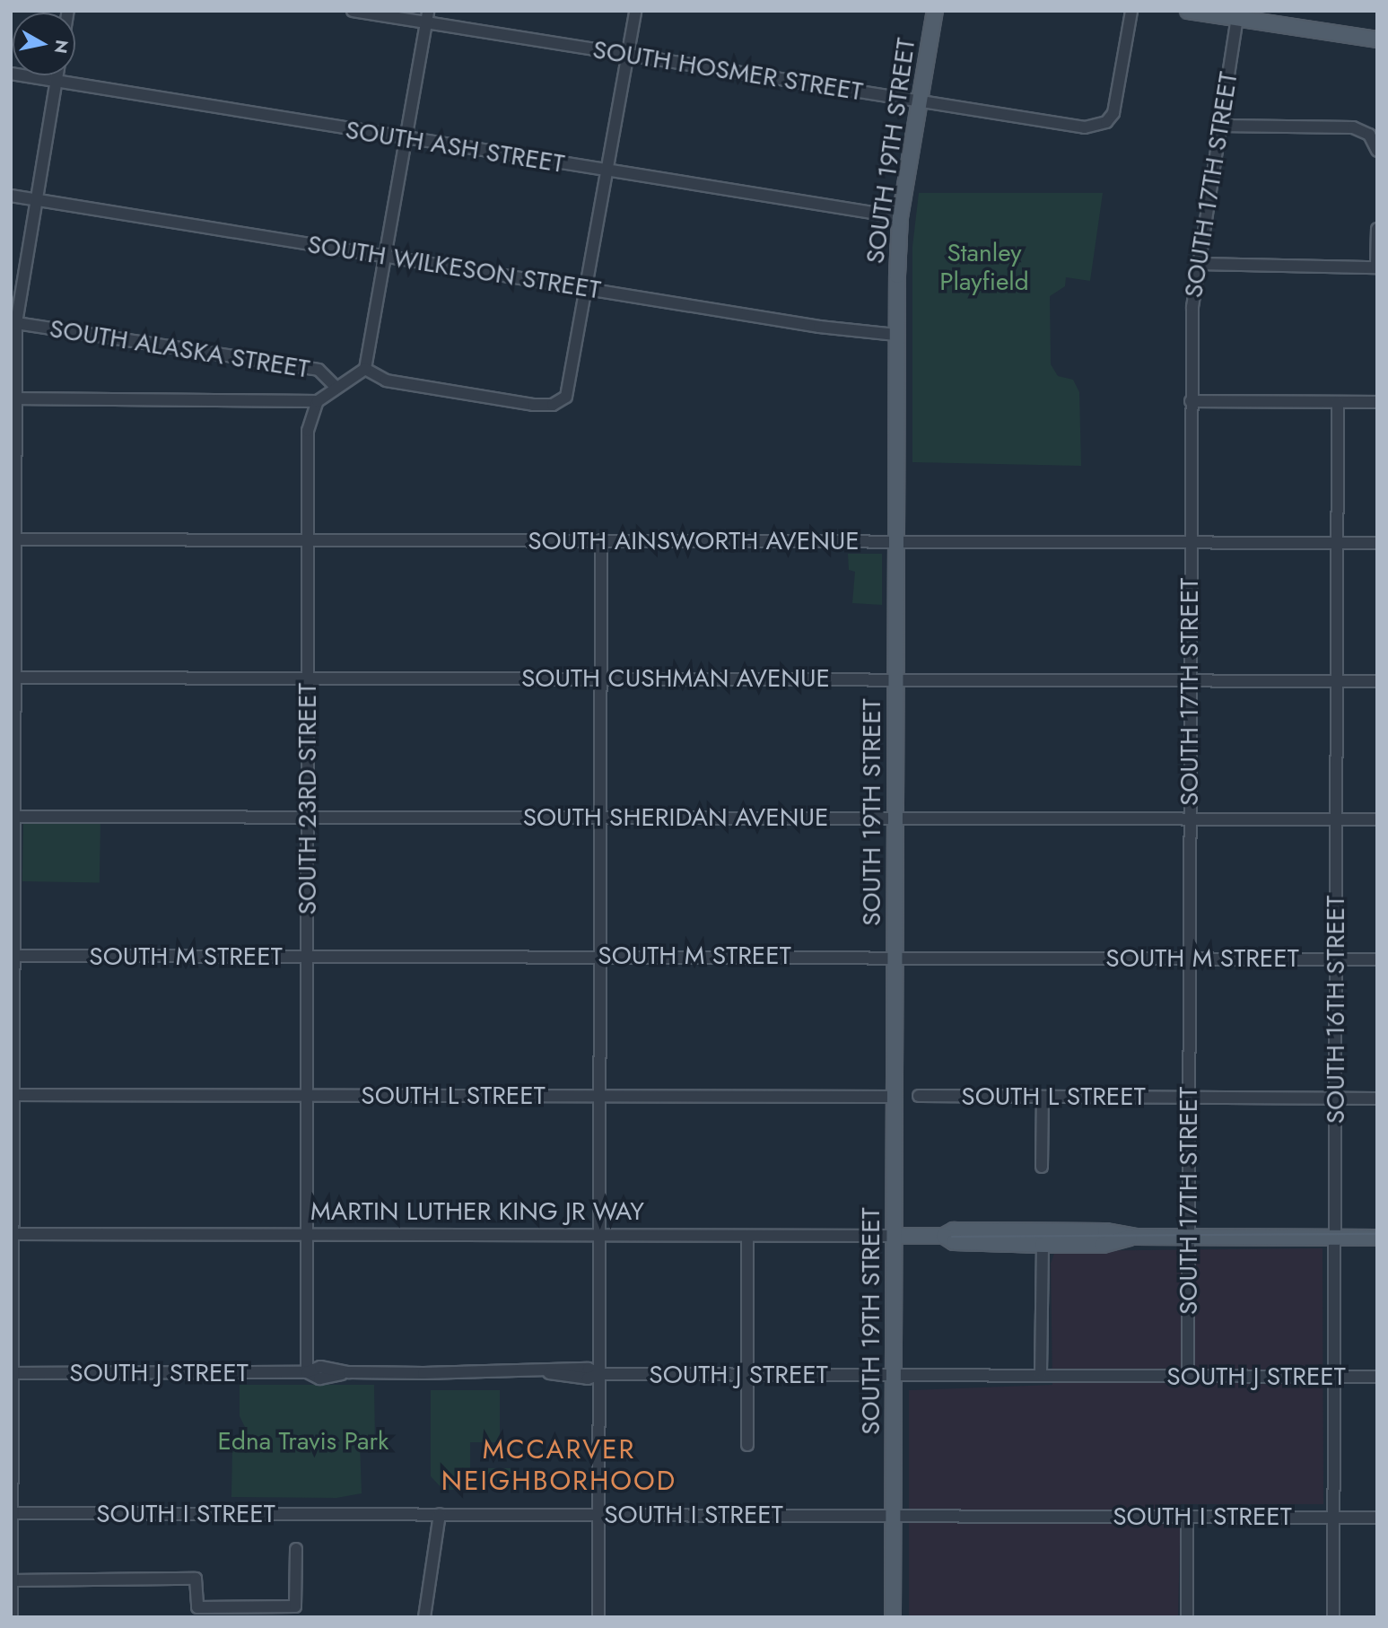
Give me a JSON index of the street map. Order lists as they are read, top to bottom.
{
  "streets": {
    "main road": ["SOUTH 19TH STREET", "MARTIN LUTHER KING JR WAY"],
    "street": [
      "SOUTH HOSMER STREET",
      "SOUTH ASH STREET",
      "SOUTH 17TH STREET",
      "SOUTH WILKESON STREET",
      "SOUTH ALASKA STREET",
      "SOUTH AINSWORTH AVENUE",
      "SOUTH CUSHMAN AVENUE",
      "SOUTH 23RD STREET",
      "SOUTH SHERIDAN AVENUE",
      "SOUTH M STREET",
      "SOUTH 16TH STREET",
      "SOUTH L STREET",
      "SOUTH J STREET",
      "SOUTH I STREET"
    ]
  },
  "crossings": [
    ["SOUTH HOSMER STREET", "SOUTH 19TH STREET"],
    ["SOUTH ASH STREET", "SOUTH 19TH STREET"],
    ["SOUTH 19TH STREET", "SOUTH WILKESON STREET"],
    ["SOUTH 19TH STREET", "SOUTH AINSWORTH AVENUE"],
    ["SOUTH 19TH STREET", "SOUTH CUSHMAN AVENUE"],
    ["SOUTH 19TH STREET", "SOUTH SHERIDAN AVENUE"],
    ["SOUTH 19TH STREET", "SOUTH M STREET"],
    ["SOUTH 19TH STREET", "SOUTH L STREET"],
    ["SOUTH 19TH STREET", "MARTIN LUTHER KING JR WAY"],
    ["SOUTH 19TH STREET", "SOUTH J STREET"],
    ["SOUTH 19TH STREET", "SOUTH I STREET"],
    ["SOUTH 17TH STREET", "SOUTH AINSWORTH AVENUE"],
    ["SOUTH 17TH STREET", "SOUTH CUSHMAN AVENUE"],
    ["SOUTH 17TH STREET", "SOUTH SHERIDAN AVENUE"],
    ["SOUTH 17TH STREET", "SOUTH M STREET"],
    ["SOUTH 17TH STREET", "SOUTH L STREET"],
    ["SOUTH 17TH STREET", "MARTIN LUTHER KING JR WAY"],
    ["SOUTH 17TH STREET", "SOUTH J STREET"],
    ["SOUTH AINSWORTH AVENUE", "SOUTH 23RD STREET"],
    ["SOUTH AINSWORTH AVENUE", "SOUTH 16TH STREET"],
    ["SOUTH CUSHMAN AVENUE", "SOUTH 23RD STREET"],
    ["SOUTH CUSHMAN AVENUE", "SOUTH 16TH STREET"],
    ["SOUTH 23RD STREET", "SOUTH SHERIDAN AVENUE"],
    ["SOUTH 23RD STREET", "SOUTH M STREET"],
    ["SOUTH 23RD STREET", "SOUTH L STREET"],
    ["SOUTH 23RD STREET", "MARTIN LUTHER KING JR WAY"],
    ["SOUTH 23RD STREET", "SOUTH J STREET"],
    ["SOUTH SHERIDAN AVENUE", "SOUTH 16TH STREET"],
    ["SOUTH M STREET", "SOUTH 16TH STREET"],
    ["SOUTH 16TH STREET", "SOUTH L STREET"],
    ["SOUTH 16TH STREET", "MARTIN LUTHER KING JR WAY"],
    ["SOUTH 16TH STREET", "SOUTH J STREET"],
    ["SOUTH 16TH STREET", "SOUTH I STREET"]
  ],
  "districts": ["MCCARVER NEIGHBORHOOD"],
  "parks": ["Stanley Playfield", "Edna Travis Park"],
  "north": "right"
}
